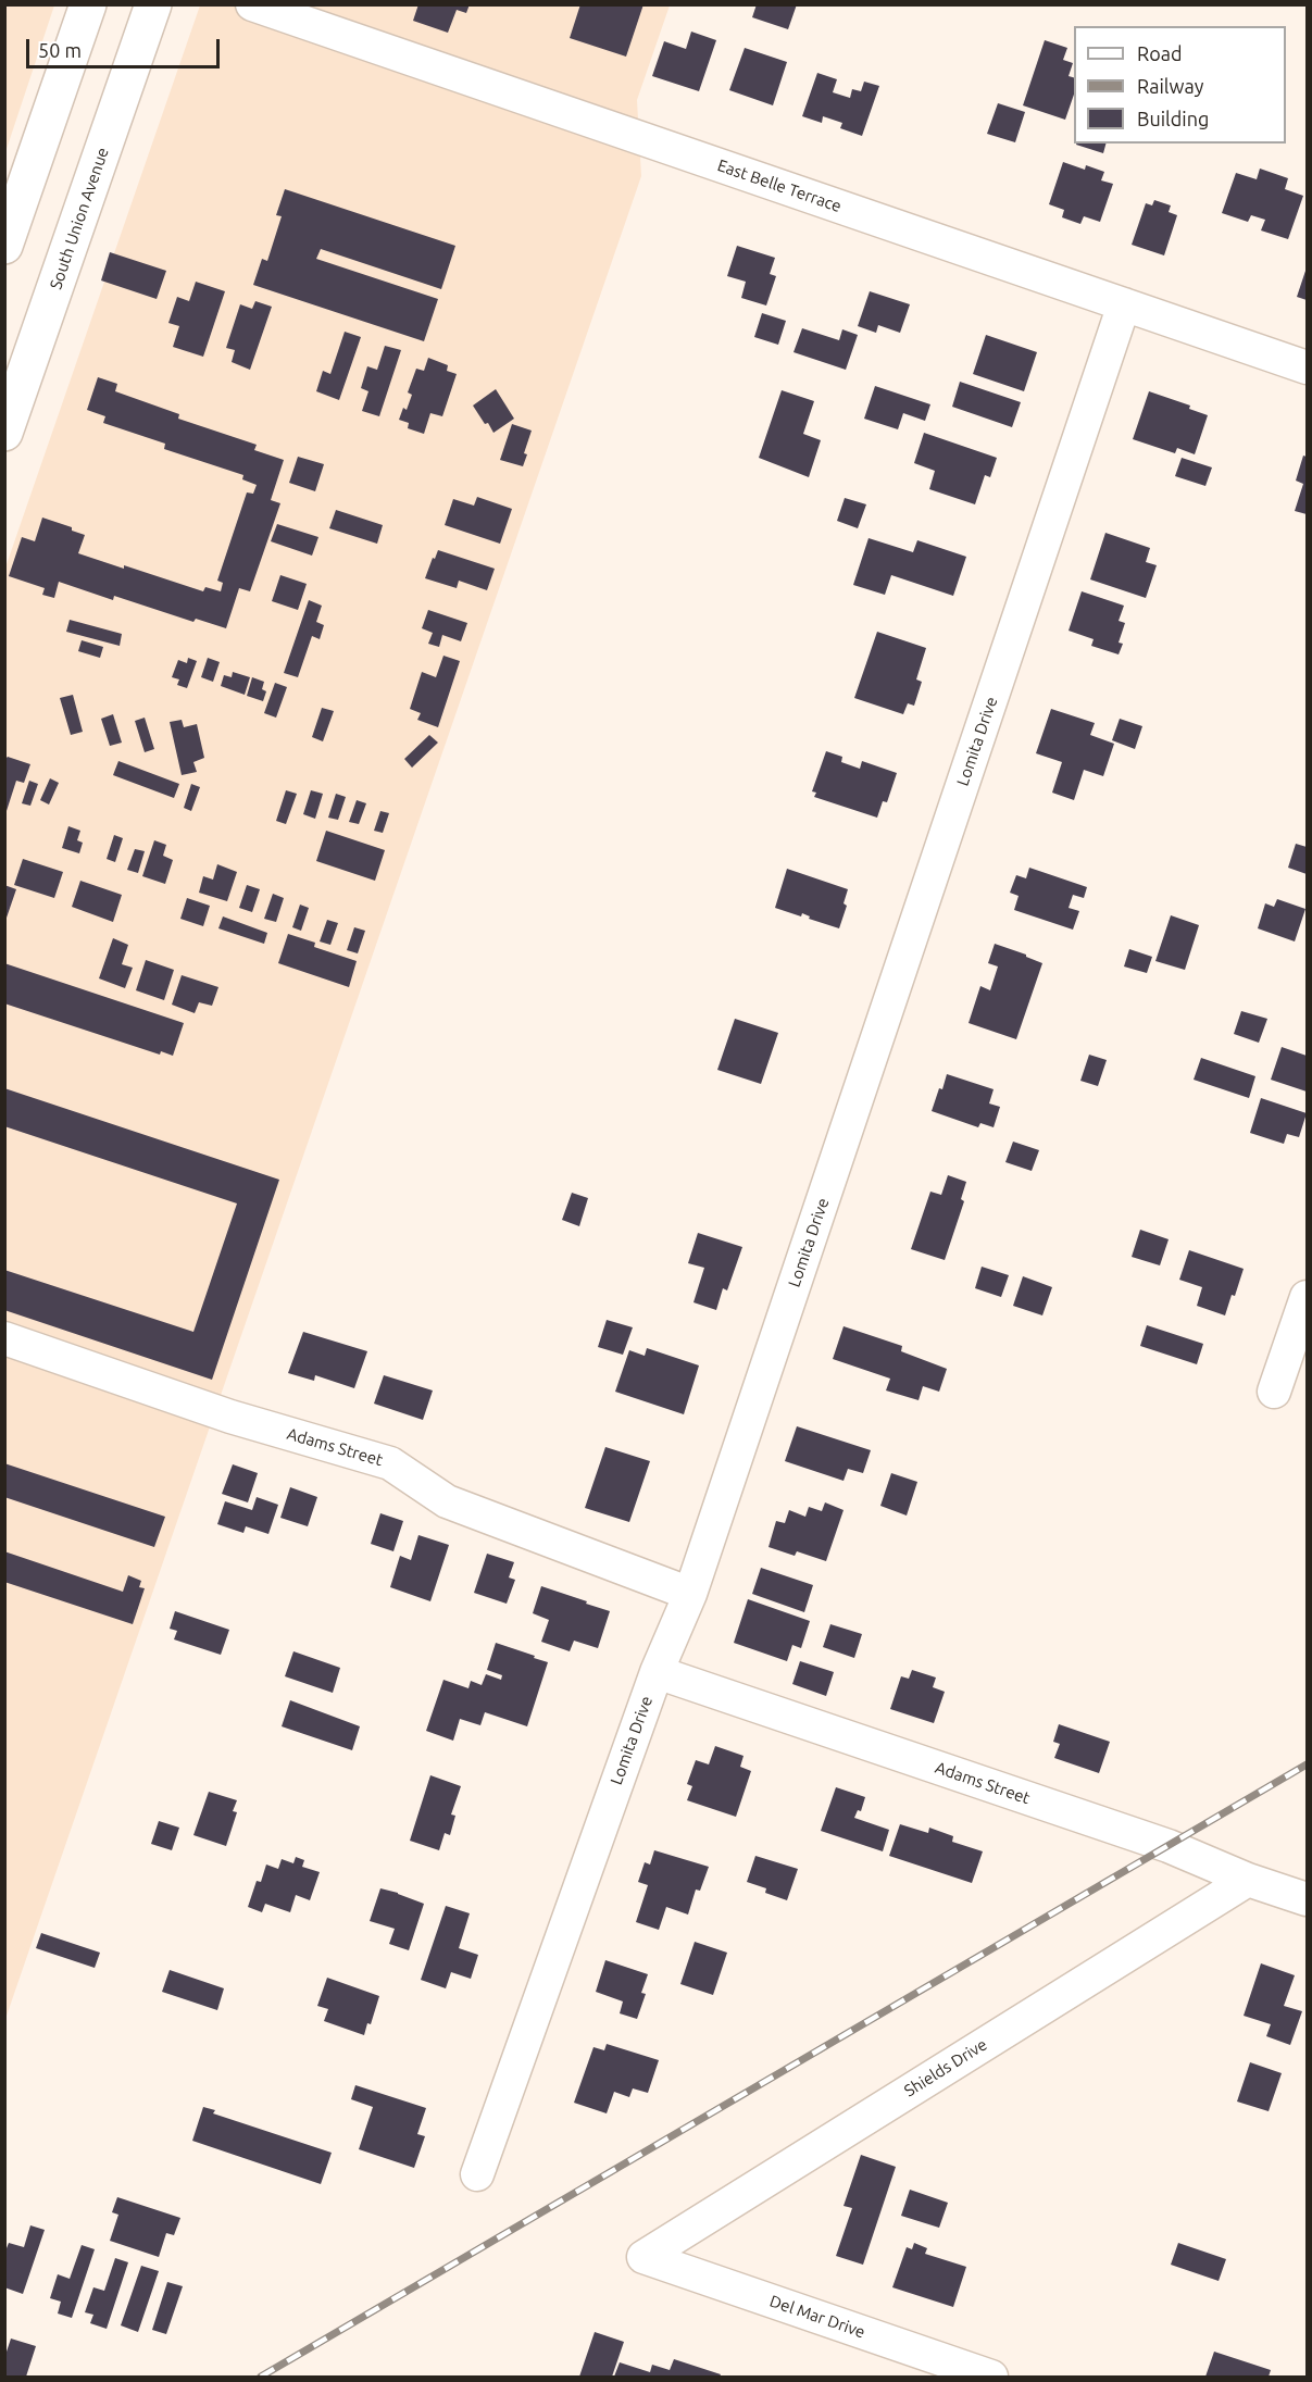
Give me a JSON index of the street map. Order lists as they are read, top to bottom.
{
  "streets": {
    "main road": ["South Union Avenue"],
    "street": [
      "East Belle Terrace",
      "Lomita Drive",
      "Adams Street",
      "Shields Drive",
      "Del Mar Drive"
    ]
  },
  "crossings": [
    ["East Belle Terrace", "Lomita Drive"],
    ["Lomita Drive", "Adams Street"],
    ["Adams Street", "Shields Drive"],
    ["Shields Drive", "Del Mar Drive"]
  ],
  "legend": ["Road", "Railway", "Building"],
  "scale_bar": "50 m"
}
